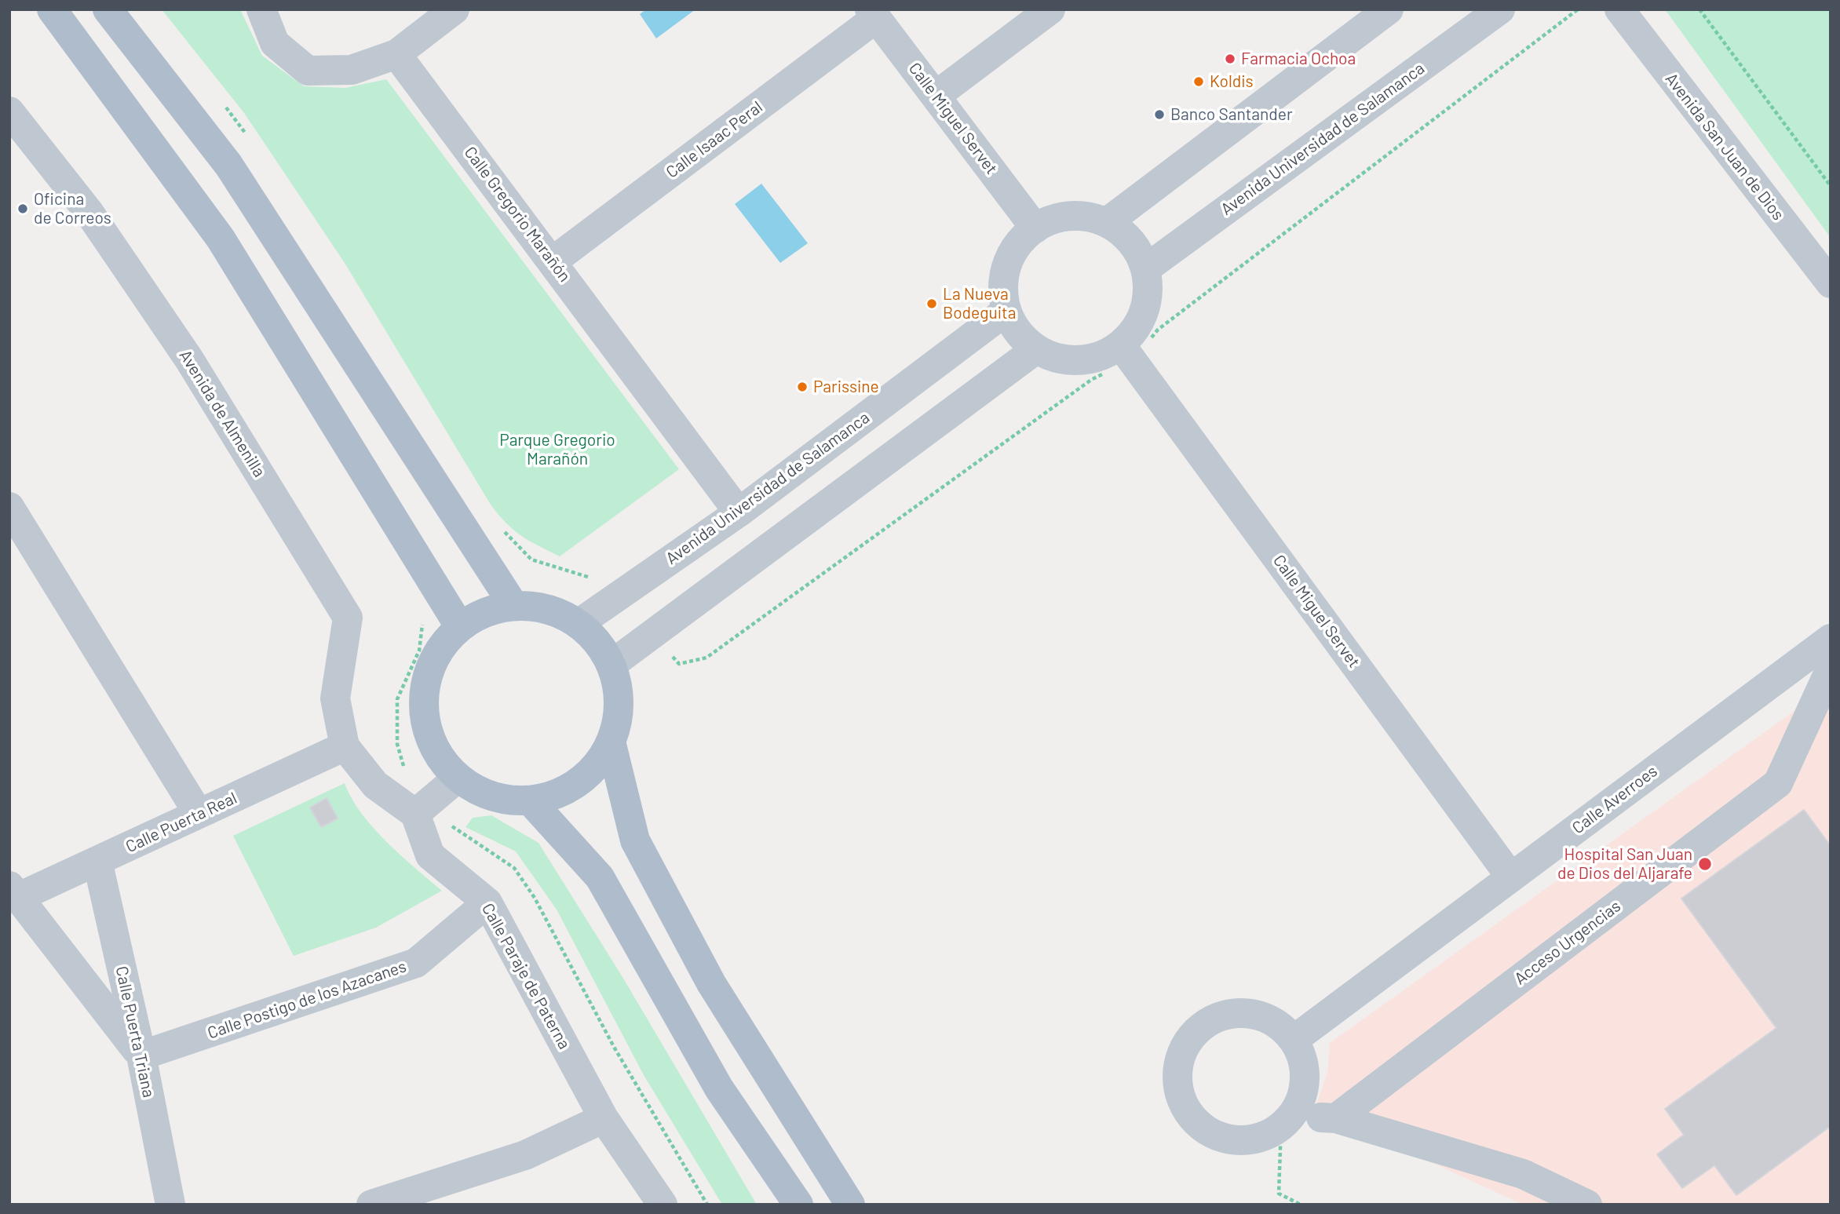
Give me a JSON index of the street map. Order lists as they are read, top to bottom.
{
  "streets": {
    "street": [
      "Calle Miguel Servet",
      "Avenida Universidad de Salamanca",
      "Calle Isaac Peral",
      "Avenida San Juan de Dios",
      "Calle Gregorio Marañón",
      "Avenida de Almenilla",
      "Calle Averroes",
      "Calle Puerta Real",
      "Acceso Urgencias",
      "Calle Paraje de Paterna",
      "Calle Postigo de los Azacanes",
      "Calle Puerta Triana"
    ]
  },
  "crossings": [
    ["Calle Miguel Servet", "Avenida Universidad de Salamanca"],
    ["Calle Miguel Servet", "Calle Isaac Peral"],
    ["Calle Miguel Servet", "Calle Averroes"],
    ["Avenida Universidad de Salamanca", "Calle Gregorio Marañón"],
    ["Calle Isaac Peral", "Calle Gregorio Marañón"],
    ["Avenida de Almenilla", "Calle Puerta Real"],
    ["Calle Puerta Real", "Calle Puerta Triana"],
    ["Calle Paraje de Paterna", "Calle Postigo de los Azacanes"],
    ["Calle Postigo de los Azacanes", "Calle Puerta Triana"]
  ],
  "parks": ["Parque Gregorio Marañón"],
  "places": [
    "Farmacia Ochoa",
    "Koldis",
    "Banco Santander",
    "Oficina de Correos",
    "La Nueva Bodeguita",
    "Parissine",
    "Hospital San Juan de Dios del Aljarafe"
  ]
}
